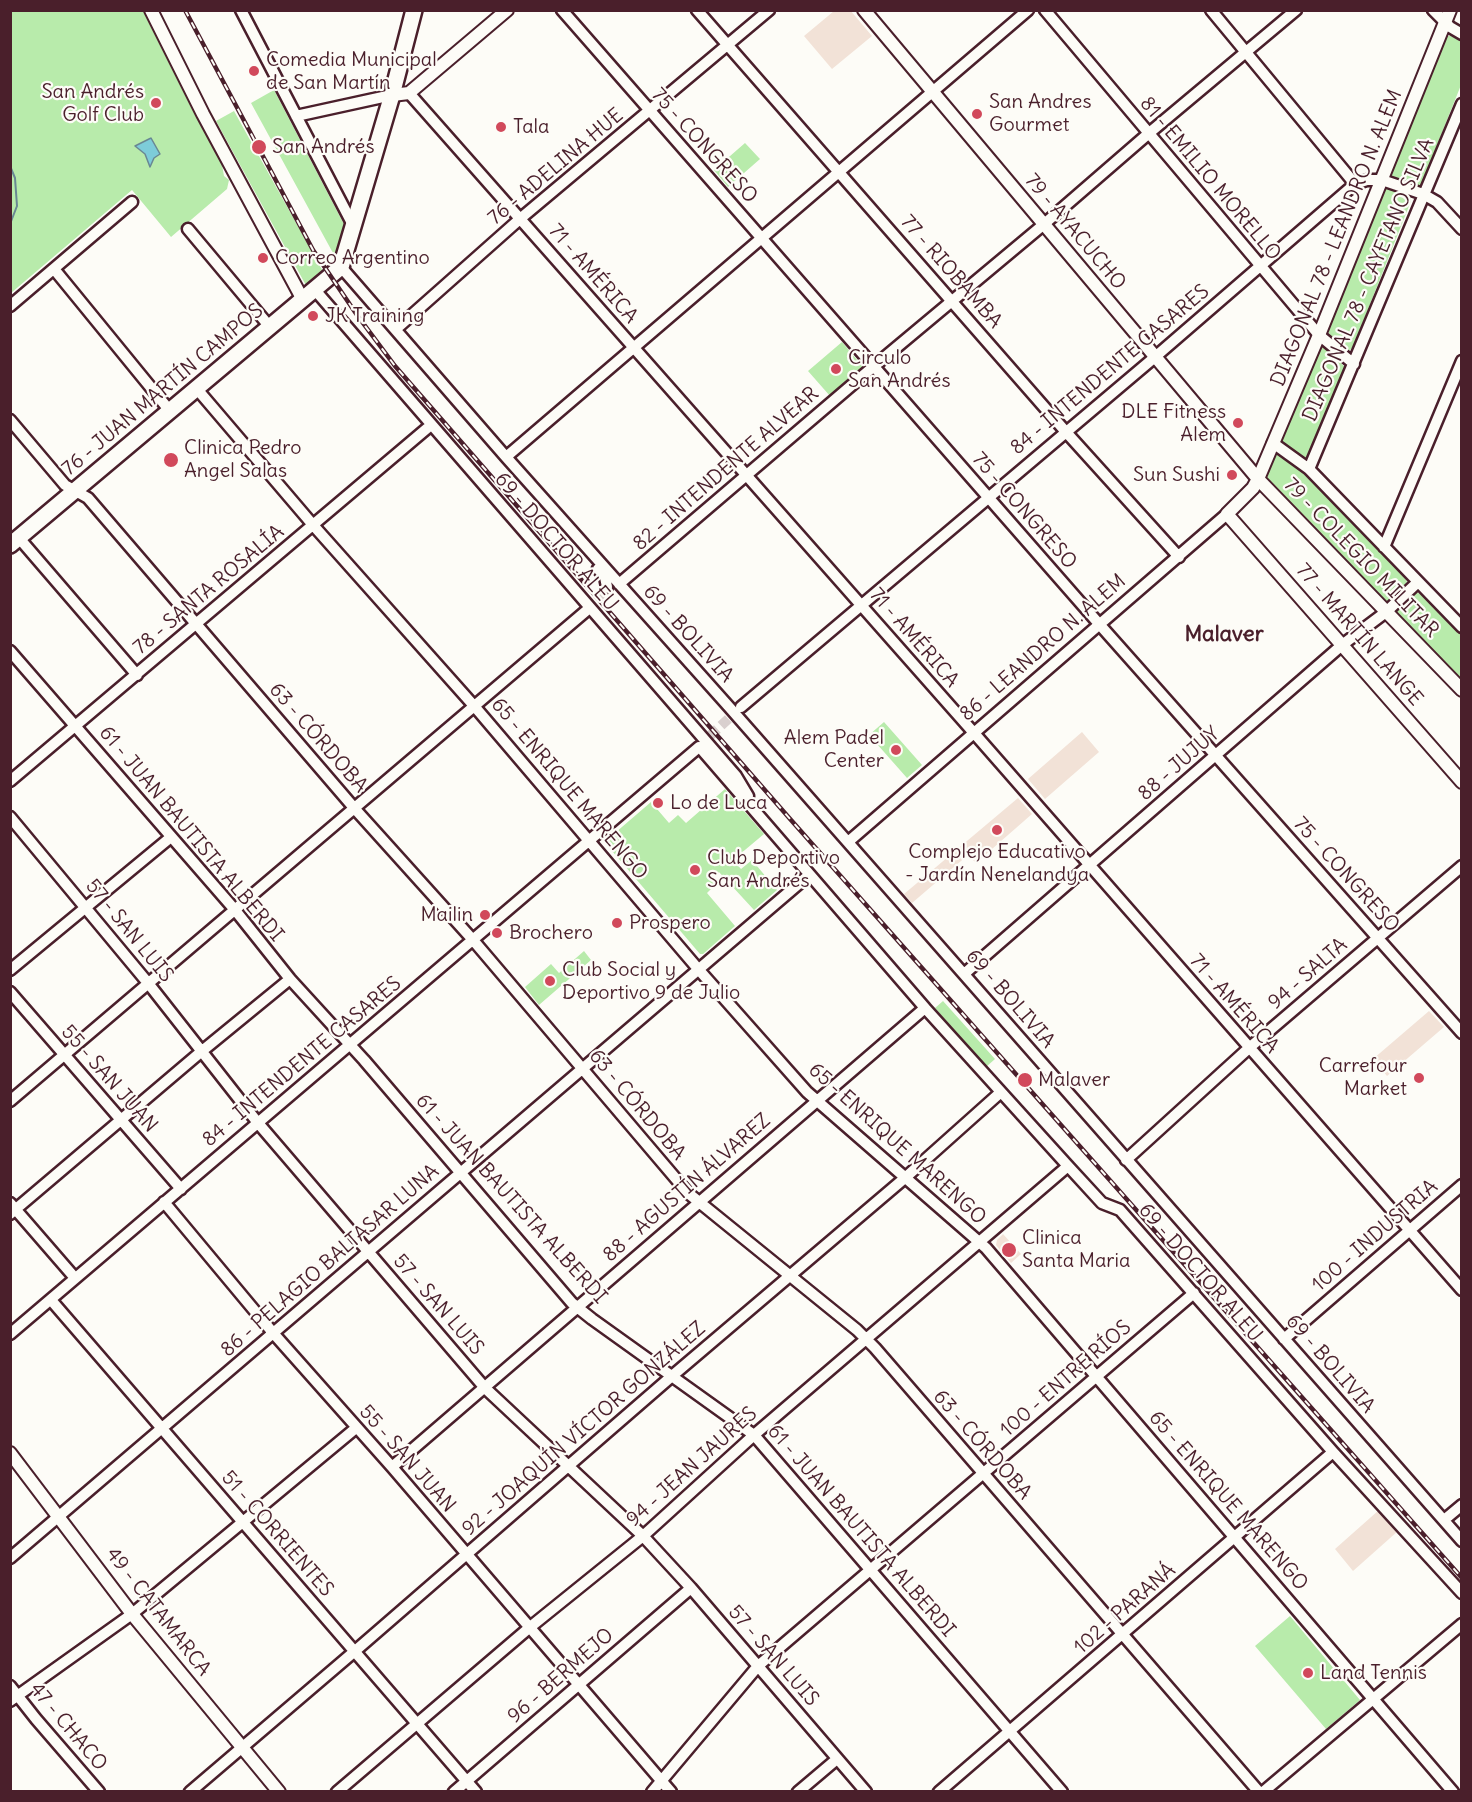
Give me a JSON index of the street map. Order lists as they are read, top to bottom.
{
  "streets": {
    "main road": ["76 - JUAN MARTÍN CAMPOS"],
    "street": [
      "75 - CONGRESO",
      "76 - ADELINA HUE",
      "81 - EMILIO MORELLO",
      "79 - AYACUCHO",
      "DIAGONAL 78 - LEANDRO N. ALEM",
      "77 - RIOBAMBA",
      "71 - AMÉRICA",
      "DIAGONAL 78 - CAYETANO SILVA",
      "84 - INTENDENTE CASARES",
      "82 - INTENDENTE ALVEAR",
      "69 - DOCTOR ALEU",
      "79 - COLEGIO MILITAR",
      "78 - SANTA ROSALÍA",
      "69 - BOLIVIA",
      "77 - MARTÍN LANGE",
      "86 - LEANDRO N. ALEM",
      "63 - CÓRDOBA",
      "88 - JUJUY",
      "65 - ENRIQUE MARENGO",
      "61 - JUAN BAUTISTA ALBERDI",
      "57 - SAN LUIS",
      "94 - SALTA",
      "55 - SAN JUAN",
      "88 - AGUSTÍN ÁLVAREZ",
      "100 - INDUSTRIA",
      "86 - PELAGIO BALTASAR LUNA",
      "100 - ENTRE RÍOS",
      "92 - JOAQUÍN VÍCTOR GONZÁLEZ",
      "94 - JEAN JAURES",
      "51 - CORRIENTES",
      "102 - PARANÁ",
      "49 - CATAMARCA",
      "96 - BERMEJO",
      "47 - CHACO"
    ]
  },
  "crossings": [
    ["75 - CONGRESO", "76 - ADELINA HUE"],
    ["75 - CONGRESO", "84 - INTENDENTE CASARES"],
    ["75 - CONGRESO", "82 - INTENDENTE ALVEAR"],
    ["75 - CONGRESO", "86 - LEANDRO N. ALEM"],
    ["75 - CONGRESO", "88 - JUJUY"],
    ["75 - CONGRESO", "94 - SALTA"],
    ["76 - ADELINA HUE", "77 - RIOBAMBA"],
    ["76 - ADELINA HUE", "71 - AMÉRICA"],
    ["76 - ADELINA HUE", "69 - BOLIVIA"],
    ["81 - EMILIO MORELLO", "DIAGONAL 78 - LEANDRO N. ALEM"],
    ["81 - EMILIO MORELLO", "DIAGONAL 78 - CAYETANO SILVA"],
    ["81 - EMILIO MORELLO", "84 - INTENDENTE CASARES"],
    ["81 - EMILIO MORELLO", "82 - INTENDENTE ALVEAR"],
    ["79 - AYACUCHO", "DIAGONAL 78 - LEANDRO N. ALEM"],
    ["79 - AYACUCHO", "84 - INTENDENTE CASARES"],
    ["79 - AYACUCHO", "82 - INTENDENTE ALVEAR"],
    ["79 - AYACUCHO", "79 - COLEGIO MILITAR"],
    ["79 - AYACUCHO", "86 - LEANDRO N. ALEM"],
    ["DIAGONAL 78 - LEANDRO N. ALEM", "79 - COLEGIO MILITAR"],
    ["DIAGONAL 78 - LEANDRO N. ALEM", "86 - LEANDRO N. ALEM"],
    ["77 - RIOBAMBA", "84 - INTENDENTE CASARES"],
    ["77 - RIOBAMBA", "82 - INTENDENTE ALVEAR"],
    ["77 - RIOBAMBA", "86 - LEANDRO N. ALEM"],
    ["71 - AMÉRICA", "84 - INTENDENTE CASARES"],
    ["71 - AMÉRICA", "82 - INTENDENTE ALVEAR"],
    ["71 - AMÉRICA", "86 - LEANDRO N. ALEM"],
    ["71 - AMÉRICA", "88 - JUJUY"],
    ["71 - AMÉRICA", "94 - SALTA"],
    ["71 - AMÉRICA", "100 - INDUSTRIA"],
    ["84 - INTENDENTE CASARES", "69 - DOCTOR ALEU"],
    ["84 - INTENDENTE CASARES", "69 - BOLIVIA"],
    ["84 - INTENDENTE CASARES", "63 - CÓRDOBA"],
    ["84 - INTENDENTE CASARES", "65 - ENRIQUE MARENGO"],
    ["84 - INTENDENTE CASARES", "61 - JUAN BAUTISTA ALBERDI"],
    ["84 - INTENDENTE CASARES", "57 - SAN LUIS"],
    ["84 - INTENDENTE CASARES", "55 - SAN JUAN"],
    ["84 - INTENDENTE CASARES", "51 - CORRIENTES"],
    ["76 - JUAN MARTÍN CAMPOS", "69 - DOCTOR ALEU"],
    ["76 - JUAN MARTÍN CAMPOS", "69 - BOLIVIA"],
    ["76 - JUAN MARTÍN CAMPOS", "63 - CÓRDOBA"],
    ["76 - JUAN MARTÍN CAMPOS", "65 - ENRIQUE MARENGO"],
    ["82 - INTENDENTE ALVEAR", "69 - BOLIVIA"],
    ["69 - DOCTOR ALEU", "78 - SANTA ROSALÍA"],
    ["69 - DOCTOR ALEU", "88 - AGUSTÍN ÁLVAREZ"],
    ["69 - DOCTOR ALEU", "86 - PELAGIO BALTASAR LUNA"],
    ["69 - DOCTOR ALEU", "100 - ENTRE RÍOS"],
    ["69 - DOCTOR ALEU", "92 - JOAQUÍN VÍCTOR GONZÁLEZ"],
    ["69 - DOCTOR ALEU", "94 - JEAN JAURES"],
    ["69 - DOCTOR ALEU", "102 - PARANÁ"],
    ["79 - COLEGIO MILITAR", "86 - LEANDRO N. ALEM"],
    ["79 - COLEGIO MILITAR", "88 - JUJUY"],
    ["78 - SANTA ROSALÍA", "63 - CÓRDOBA"],
    ["78 - SANTA ROSALÍA", "65 - ENRIQUE MARENGO"],
    ["78 - SANTA ROSALÍA", "61 - JUAN BAUTISTA ALBERDI"],
    ["69 - BOLIVIA", "86 - LEANDRO N. ALEM"],
    ["69 - BOLIVIA", "88 - JUJUY"],
    ["69 - BOLIVIA", "94 - SALTA"],
    ["69 - BOLIVIA", "100 - INDUSTRIA"],
    ["77 - MARTÍN LANGE", "86 - LEANDRO N. ALEM"],
    ["77 - MARTÍN LANGE", "88 - JUJUY"],
    ["63 - CÓRDOBA", "88 - AGUSTÍN ÁLVAREZ"],
    ["63 - CÓRDOBA", "86 - PELAGIO BALTASAR LUNA"],
    ["63 - CÓRDOBA", "100 - ENTRE RÍOS"],
    ["63 - CÓRDOBA", "92 - JOAQUÍN VÍCTOR GONZÁLEZ"],
    ["63 - CÓRDOBA", "94 - JEAN JAURES"],
    ["63 - CÓRDOBA", "102 - PARANÁ"],
    ["65 - ENRIQUE MARENGO", "88 - AGUSTÍN ÁLVAREZ"],
    ["65 - ENRIQUE MARENGO", "86 - PELAGIO BALTASAR LUNA"],
    ["65 - ENRIQUE MARENGO", "100 - ENTRE RÍOS"],
    ["65 - ENRIQUE MARENGO", "92 - JOAQUÍN VÍCTOR GONZÁLEZ"],
    ["65 - ENRIQUE MARENGO", "94 - JEAN JAURES"],
    ["65 - ENRIQUE MARENGO", "102 - PARANÁ"],
    ["61 - JUAN BAUTISTA ALBERDI", "88 - AGUSTÍN ÁLVAREZ"],
    ["61 - JUAN BAUTISTA ALBERDI", "86 - PELAGIO BALTASAR LUNA"],
    ["61 - JUAN BAUTISTA ALBERDI", "100 - ENTRE RÍOS"],
    ["61 - JUAN BAUTISTA ALBERDI", "92 - JOAQUÍN VÍCTOR GONZÁLEZ"],
    ["61 - JUAN BAUTISTA ALBERDI", "94 - JEAN JAURES"],
    ["61 - JUAN BAUTISTA ALBERDI", "102 - PARANÁ"],
    ["57 - SAN LUIS", "88 - AGUSTÍN ÁLVAREZ"],
    ["57 - SAN LUIS", "86 - PELAGIO BALTASAR LUNA"],
    ["57 - SAN LUIS", "100 - ENTRE RÍOS"],
    ["57 - SAN LUIS", "92 - JOAQUÍN VÍCTOR GONZÁLEZ"],
    ["57 - SAN LUIS", "94 - JEAN JAURES"],
    ["57 - SAN LUIS", "96 - BERMEJO"],
    ["55 - SAN JUAN", "88 - AGUSTÍN ÁLVAREZ"],
    ["55 - SAN JUAN", "86 - PELAGIO BALTASAR LUNA"],
    ["55 - SAN JUAN", "100 - ENTRE RÍOS"],
    ["55 - SAN JUAN", "92 - JOAQUÍN VÍCTOR GONZÁLEZ"],
    ["55 - SAN JUAN", "94 - JEAN JAURES"],
    ["55 - SAN JUAN", "96 - BERMEJO"],
    ["86 - PELAGIO BALTASAR LUNA", "51 - CORRIENTES"],
    ["86 - PELAGIO BALTASAR LUNA", "49 - CATAMARCA"],
    ["92 - JOAQUÍN VÍCTOR GONZÁLEZ", "51 - CORRIENTES"],
    ["92 - JOAQUÍN VÍCTOR GONZÁLEZ", "49 - CATAMARCA"],
    ["94 - JEAN JAURES", "51 - CORRIENTES"],
    ["51 - CORRIENTES", "96 - BERMEJO"]
  ],
  "districts": ["Malaver"],
  "places": [
    "Comedia Municipal de San Martín",
    "San Andrés Golf Club",
    "San Andres Gourmet",
    "Tala",
    "San Andrés",
    "Correo Argentino",
    "JK Training",
    "Circulo San Andrés",
    "DLE Fitness Alem",
    "Clinica Pedro Angel Salas",
    "Sun Sushi",
    "Alem Padel Center",
    "Lo de Luca",
    "Complejo Educativo - Jardín Nenelandya",
    "Club Deportivo San Andrés",
    "Mailin",
    "Prospero",
    "Brochero",
    "Club Social y Deportivo 9 de Julio",
    "Carrefour Market",
    "Malaver",
    "Clinica Santa Maria",
    "Land Tennis"
  ]
}
